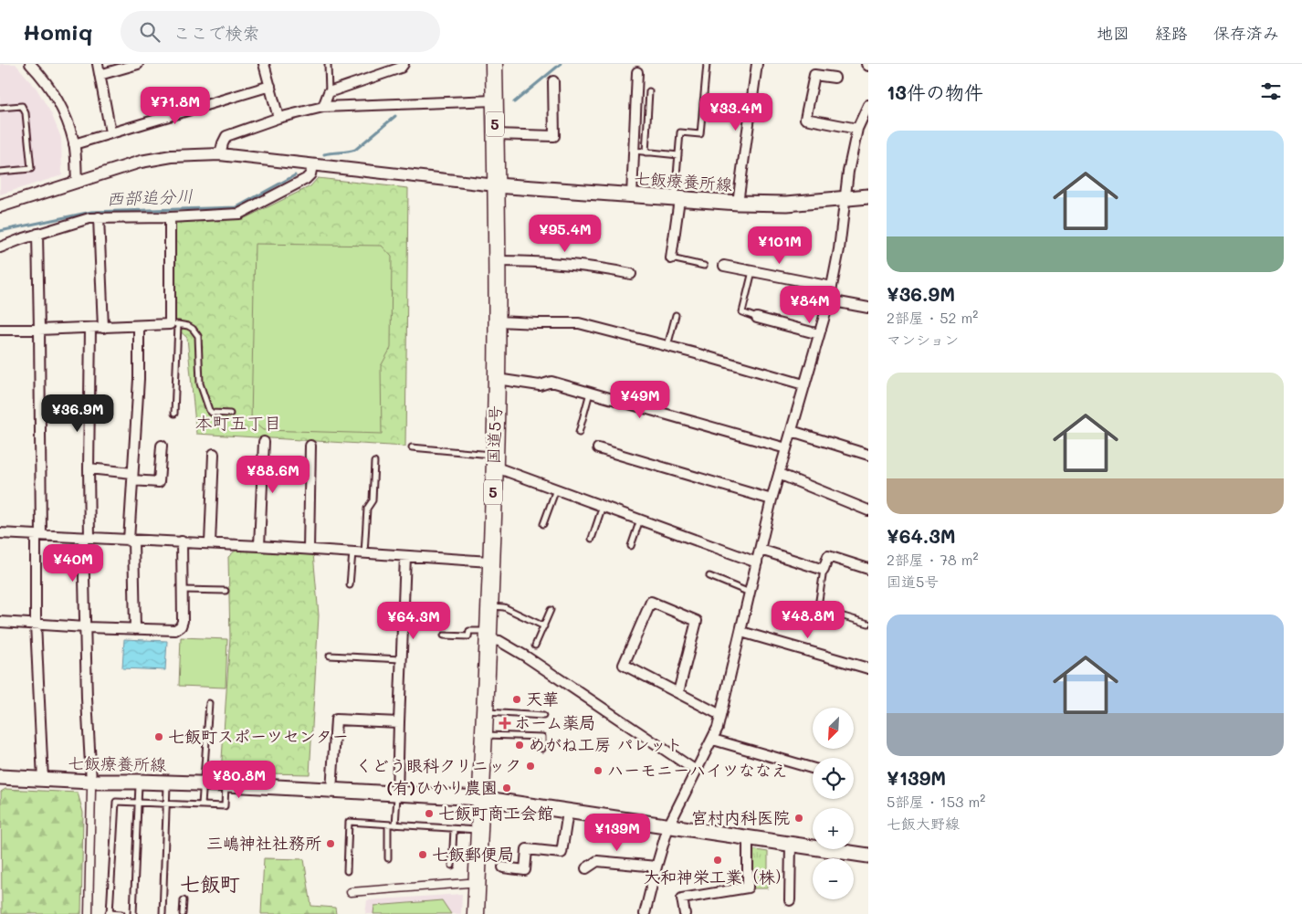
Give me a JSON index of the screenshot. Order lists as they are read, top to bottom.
{
  "streets": {
    "highway": ["5", "国道5号"],
    "main road": ["七飯療養所線"]
  },
  "crossings": [
    ["七飯療養所線", "国道5号"]
  ],
  "districts": ["本町五丁目", "七飯町"],
  "water": ["西部追分川"],
  "places": {
    "other": [
      "天華",
      "七飯町スポーツセンター",
      "めがね工房 パレット",
      "くどう眼科クリニック",
      "ハーモニーハイツななえ",
      "(有)ひかり農園",
      "七飯町商工会館",
      "宮村内科医院",
      "三嶋神社社務所",
      "七飯郵便局",
      "大和神栄工業（株）"
    ],
    "health": ["ホーム薬局"]
  },
  "north": "bottom left",
  "page": {
    "header": "Homiq",
    "search": "ここで検索",
    "nav": ["地図", "経路", "保存済み"],
    "heading": "13件の物件",
    "price": [
      "¥71.8M",
      "¥33.4M",
      "¥95.4M",
      "¥101M",
      "¥84M",
      "¥49M",
      "¥36.9M",
      "¥88.6M",
      "¥40M",
      "¥48.8M",
      "¥64.3M",
      "¥80.8M",
      "¥139M"
    ],
    "list": [
      {
        "name": "¥36.9M",
        "note": "2部屋 · 52 m² · マンション"
      },
      {
        "name": "¥64.3M",
        "note": "2部屋 · 78 m² · 国道5号"
      },
      {
        "name": "¥139M",
        "note": "5部屋 · 153 m² · 七飯大野線"
      }
    ],
    "map_buttons": ["+", "−"]
  }
}
